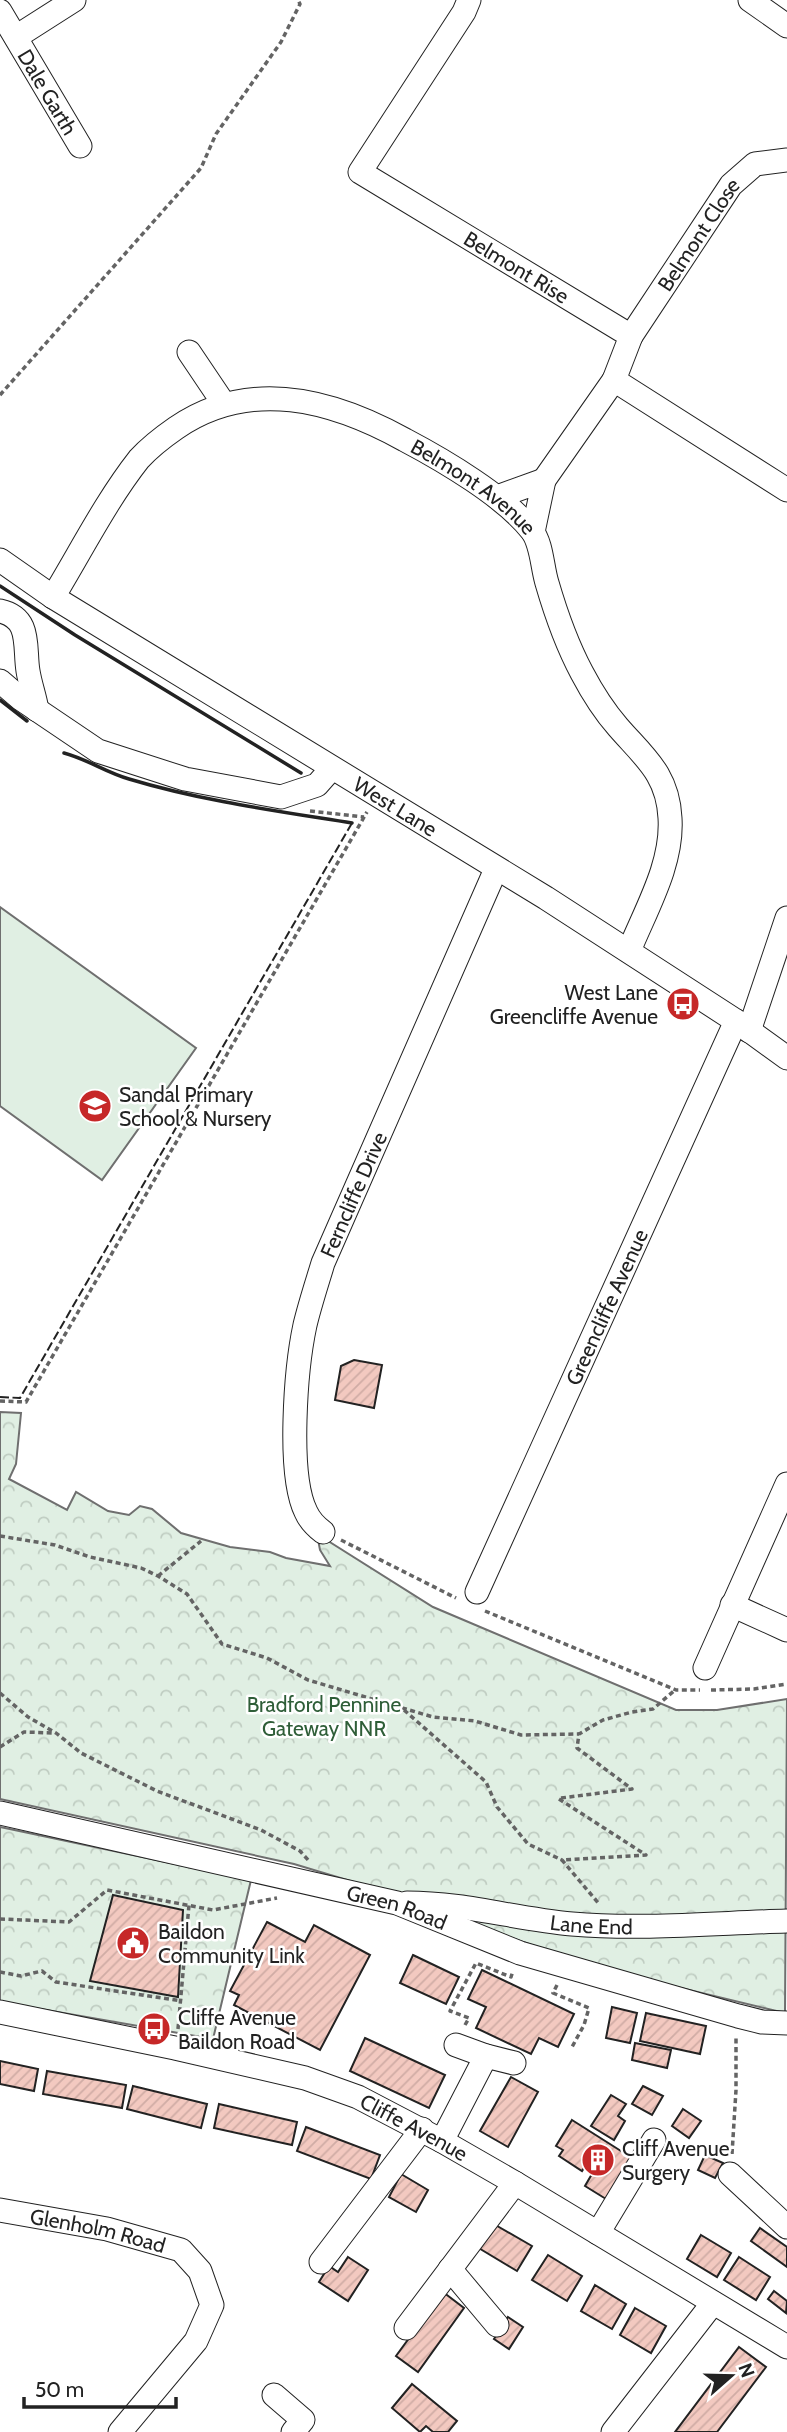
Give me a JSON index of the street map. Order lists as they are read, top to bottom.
{
  "streets": {
    "street": [
      "Dale Garth",
      "Belmont Close",
      "Belmont Rise",
      "Belmont Avenue",
      "West Lane",
      "Ferncliffe Drive",
      "Greencliffe Avenue",
      "Green Road",
      "Lane End",
      "Cliffe Avenue",
      "Glenholm Road"
    ]
  },
  "crossings": [
    ["Belmont Close", "Belmont Rise"],
    ["Belmont Avenue", "West Lane"],
    ["West Lane", "Ferncliffe Drive"],
    ["West Lane", "Greencliffe Avenue"],
    ["Green Road", "Lane End"]
  ],
  "parks": ["Bradford Pennine Gateway NNR"],
  "places": {
    "bus stop": ["West Lane Greencliffe Avenue", "Cliffe Avenue Baildon Road"],
    "school or university": ["Sandal Primary School & Nursery"],
    "public building": ["Baildon Community Link"],
    "building": ["Cliff Avenue Surgery"]
  },
  "scale_bar": "50 m",
  "north": "right"
}
